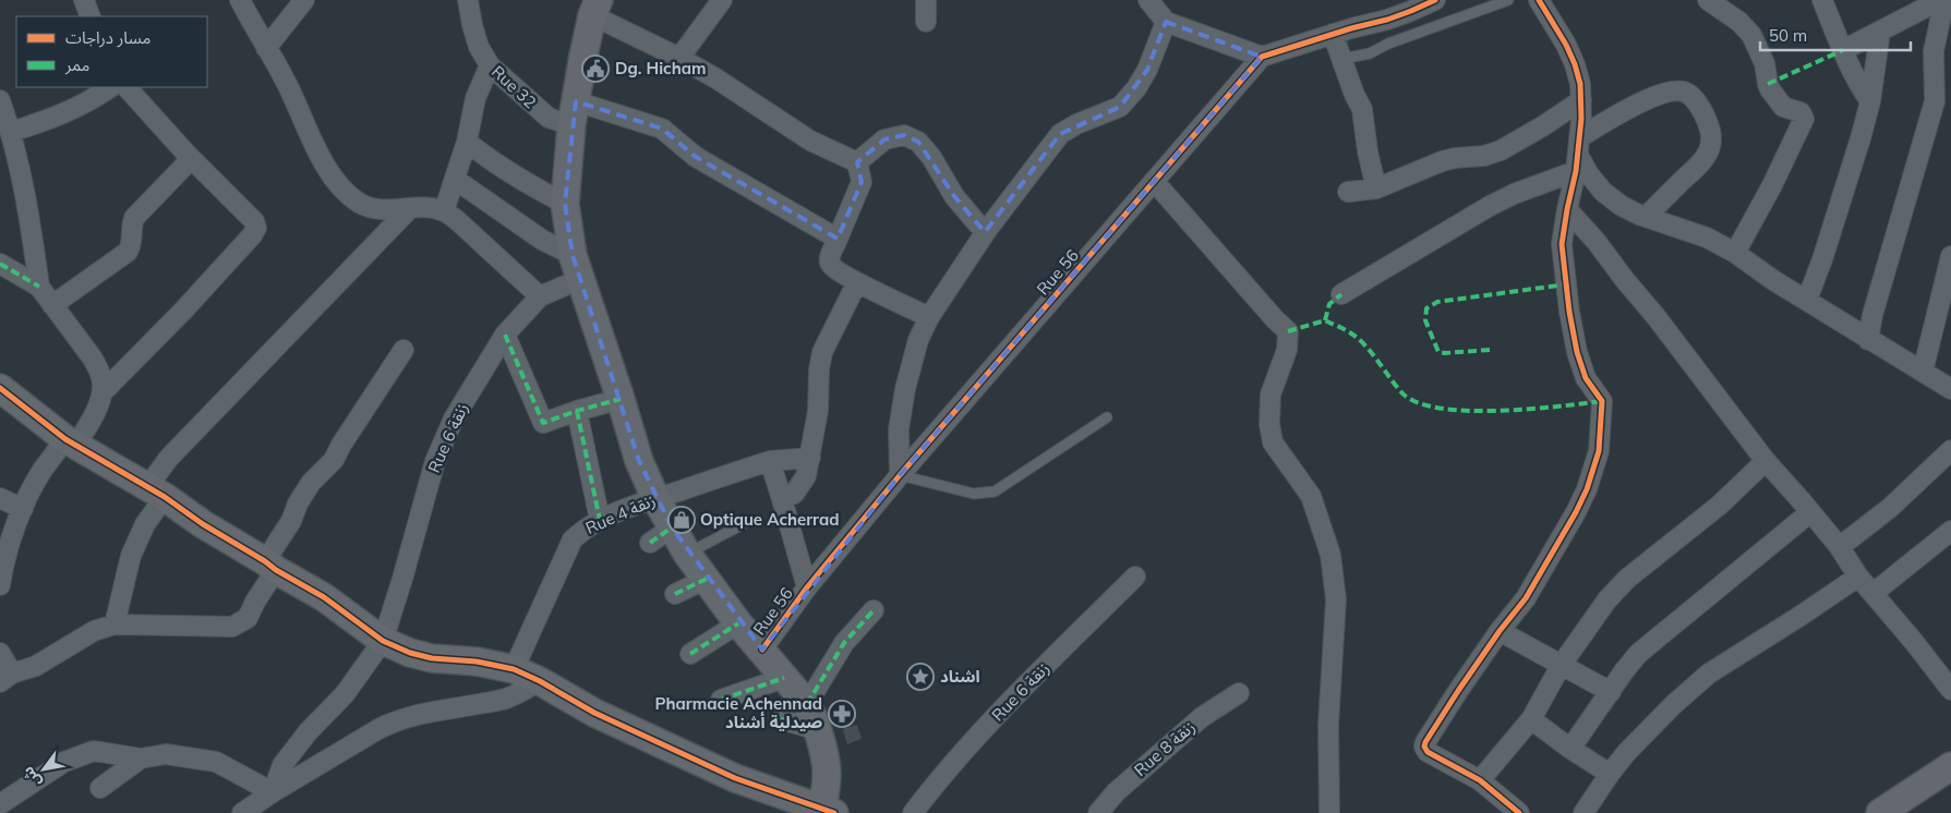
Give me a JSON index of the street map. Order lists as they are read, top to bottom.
{
  "streets": {
    "street": [
      "Rue 32",
      "Rue 56",
      "Rue 6 زنقة",
      "Rue 4 زنقة",
      "Rue 8 زنقة"
    ]
  },
  "places": {
    "public building": ["Dg. Hicham"],
    "shop": ["Optique Acherrad"],
    "place": ["اشناد"],
    "pharmacy": ["Pharmacie Achennad صيدلية أشناد"]
  },
  "legend": ["مسار دراجات", "ممر"],
  "scale_bar": "50 m",
  "north": "bottom left"
}
